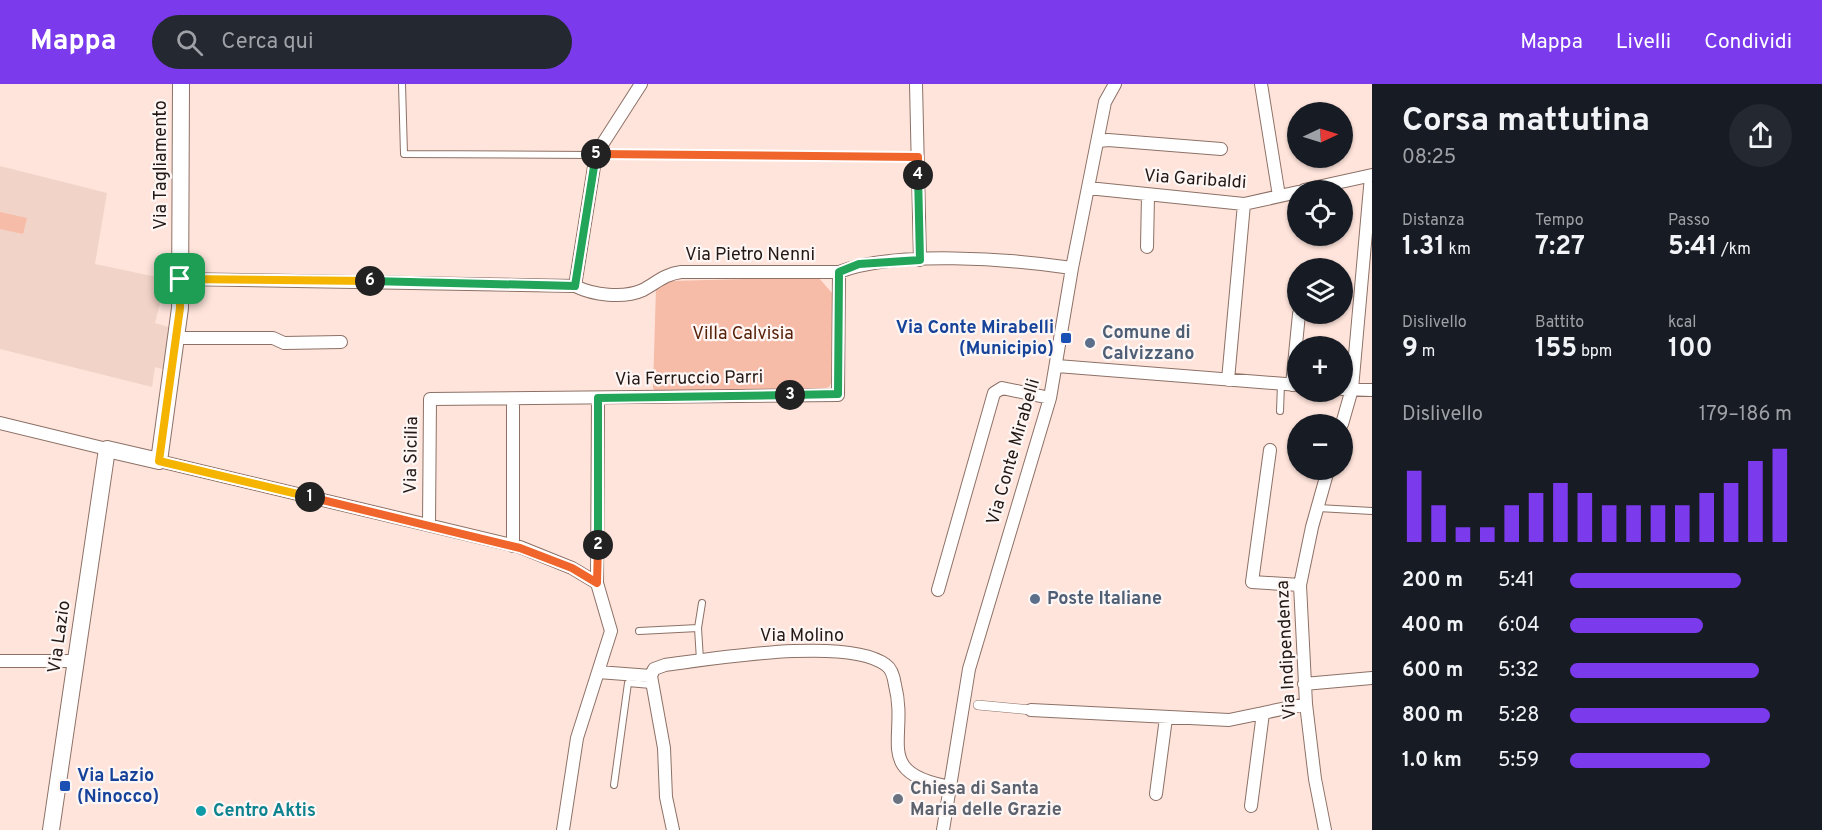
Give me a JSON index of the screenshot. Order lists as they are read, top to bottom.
{
  "streets": {
    "main road": ["Via Tagliamento", "Via Lazio"],
    "street": [
      "Via Garibaldi",
      "Via Pietro Nenni",
      "Via Ferruccio Parri",
      "Via Conte Mirabelli",
      "Via Sicilia",
      "Via Molino",
      "Via Indipendenza"
    ]
  },
  "crossings": [
    ["Via Tagliamento", "Via Pietro Nenni"],
    ["Via Garibaldi", "Via Conte Mirabelli"],
    ["Via Pietro Nenni", "Via Ferruccio Parri"],
    ["Via Pietro Nenni", "Via Conte Mirabelli"],
    ["Via Conte Mirabelli", "Via Molino"]
  ],
  "parks": ["Villa Calvisia"],
  "places": {
    "transit": ["Via Conte Mirabelli (Municipio)", "Via Lazio (Ninocco)"],
    "other": [
      "Comune di Calvizzano",
      "Poste Italiane",
      "Chiesa di Santa Maria delle Grazie",
      "Centro Aktis"
    ]
  },
  "north": "right",
  "page": {
    "header": "Mappa",
    "search": "Cerca qui",
    "nav": ["Mappa", "Livelli", "Condividi"],
    "heading": ["Corsa mattutina", "08:25"],
    "map_buttons": ["+", "−"],
    "pins": [
      "5",
      "4",
      "6",
      "3",
      "1",
      "2"
    ],
    "stats": [
      ["Distanza", "1.31 km"],
      ["Tempo", "7:27"],
      ["Passo", "5:41 /km"],
      ["Dislivello", "9 m"],
      ["Battito", "155 bpm"],
      ["kcal", "100"]
    ],
    "chart": ["Dislivello", "179–186 m"],
    "list": [
      {
        "name": "200 m",
        "note": "5:41"
      },
      {
        "name": "400 m",
        "note": "6:04"
      },
      {
        "name": "600 m",
        "note": "5:32"
      },
      {
        "name": "800 m",
        "note": "5:28"
      },
      {
        "name": "1.0 km",
        "note": "5:59"
      }
    ]
  }
}
